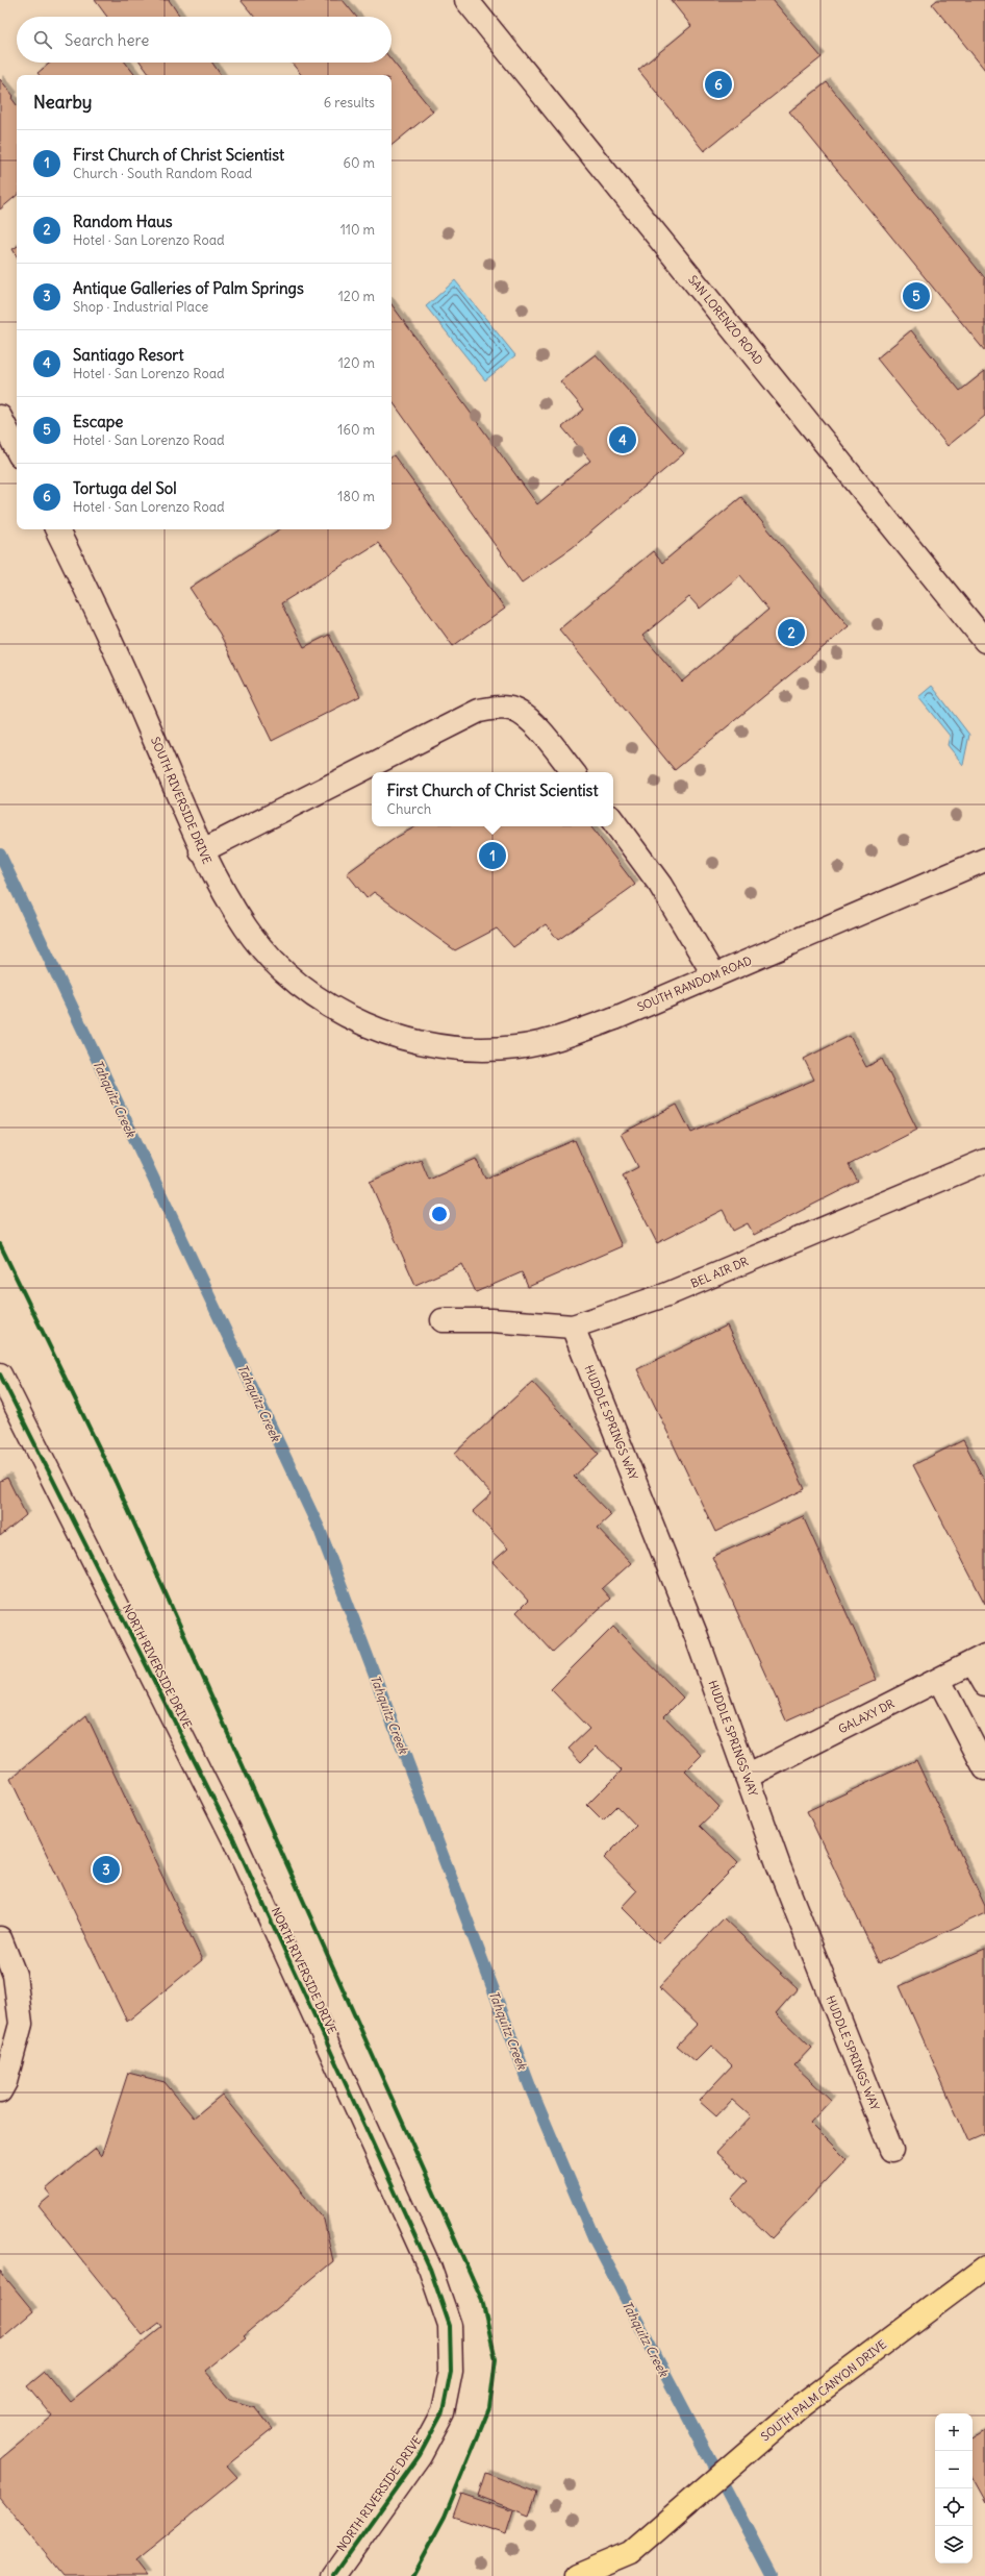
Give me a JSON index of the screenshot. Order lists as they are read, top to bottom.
{
  "streets": {
    "main road": ["SOUTH PALM CANYON DRIVE"],
    "street": [
      "SAN LORENZO ROAD",
      "SOUTH RIVERSIDE DRIVE",
      "SOUTH RANDOM ROAD",
      "BEL AIR DR",
      "HUDDLE SPRINGS WAY",
      "NORTH RIVERSIDE DRIVE",
      "GALAXY DR"
    ]
  },
  "crossings": [
    ["SOUTH RIVERSIDE DRIVE", "SOUTH RANDOM ROAD"],
    ["BEL AIR DR", "HUDDLE SPRINGS WAY"],
    ["HUDDLE SPRINGS WAY", "GALAXY DR"]
  ],
  "water": ["Tahquitz Creek"],
  "page": {
    "search": "Search here",
    "pins": [
      "6",
      "5",
      "4",
      "2",
      "1",
      "3"
    ],
    "heading": ["Nearby", "6 results"],
    "list": [
      {
        "mark": "1",
        "name": "First Church of Christ Scientist",
        "note": "Church · South Random Road",
        "value": "60 m"
      },
      {
        "mark": "2",
        "name": "Random Haus",
        "note": "Hotel · San Lorenzo Road",
        "value": "110 m"
      },
      {
        "mark": "3",
        "name": "Antique Galleries of Palm Springs",
        "note": "Shop · Industrial Place",
        "value": "120 m"
      },
      {
        "mark": "4",
        "name": "Santiago Resort",
        "note": "Hotel · San Lorenzo Road",
        "value": "120 m"
      },
      {
        "mark": "5",
        "name": "Escape",
        "note": "Hotel · San Lorenzo Road",
        "value": "160 m"
      },
      {
        "mark": "6",
        "name": "Tortuga del Sol",
        "note": "Hotel · San Lorenzo Road",
        "value": "180 m"
      }
    ],
    "popup": ["First Church of Christ Scientist", "Church"],
    "map_buttons": ["+", "−"]
  }
}
